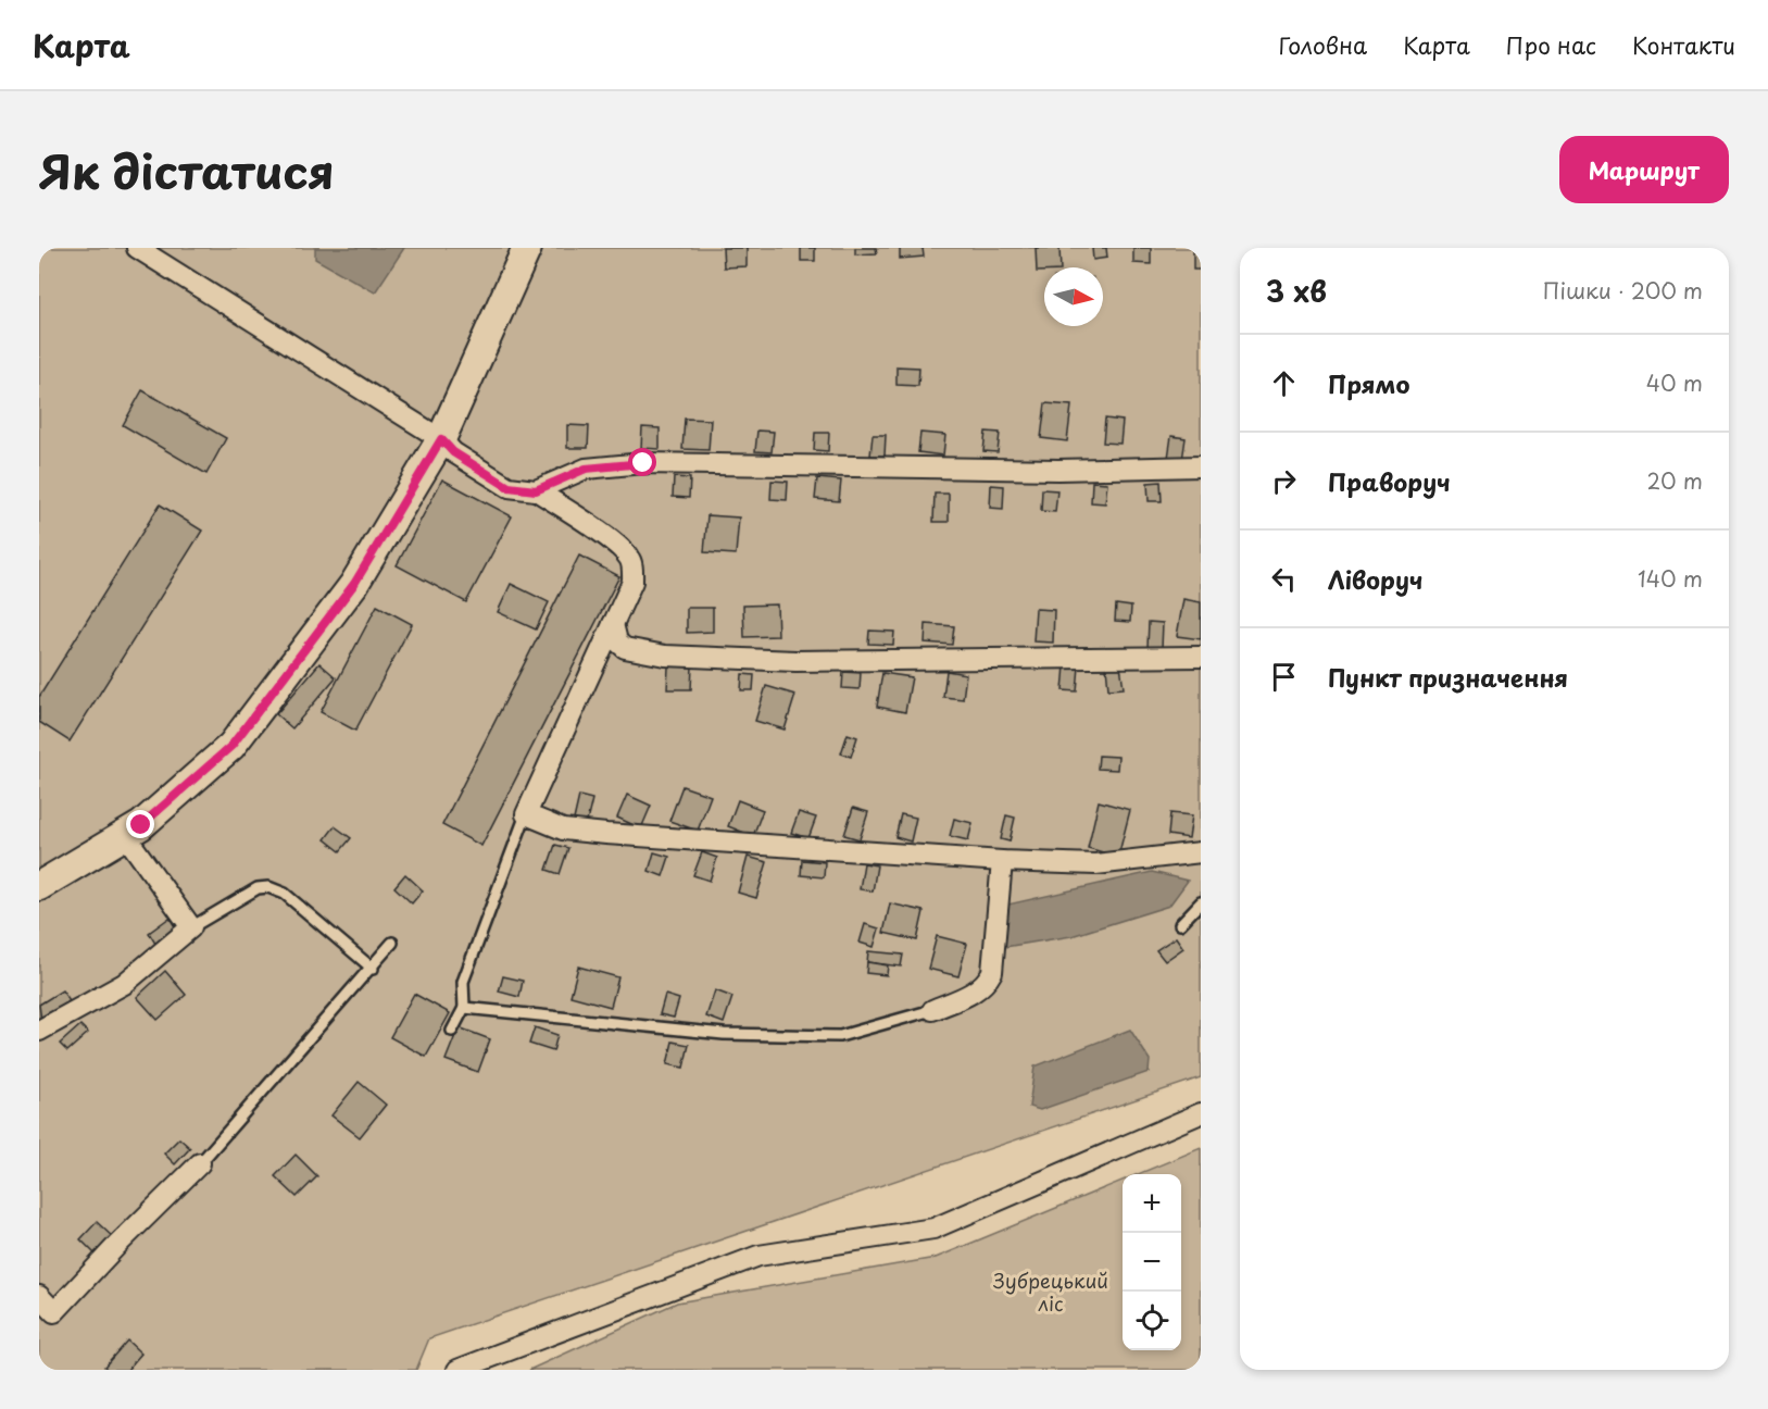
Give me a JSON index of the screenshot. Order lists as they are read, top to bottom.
{
  "parks": ["Зубрецький ліс"],
  "north": "right",
  "page": {
    "header": "Карта",
    "nav": [
      "Головна",
      "Карта",
      "Про нас",
      "Контакти"
    ],
    "title": "Як дістатися",
    "buttons": "Маршрут",
    "heading": ["3 хв", "Пішки · 200 m"],
    "list": [
      ["Прямо", "40 m"],
      ["Праворуч", "20 m"],
      ["Ліворуч", "140 m"],
      "Пункт призначення"
    ],
    "map_buttons": ["+", "−"]
  }
}
